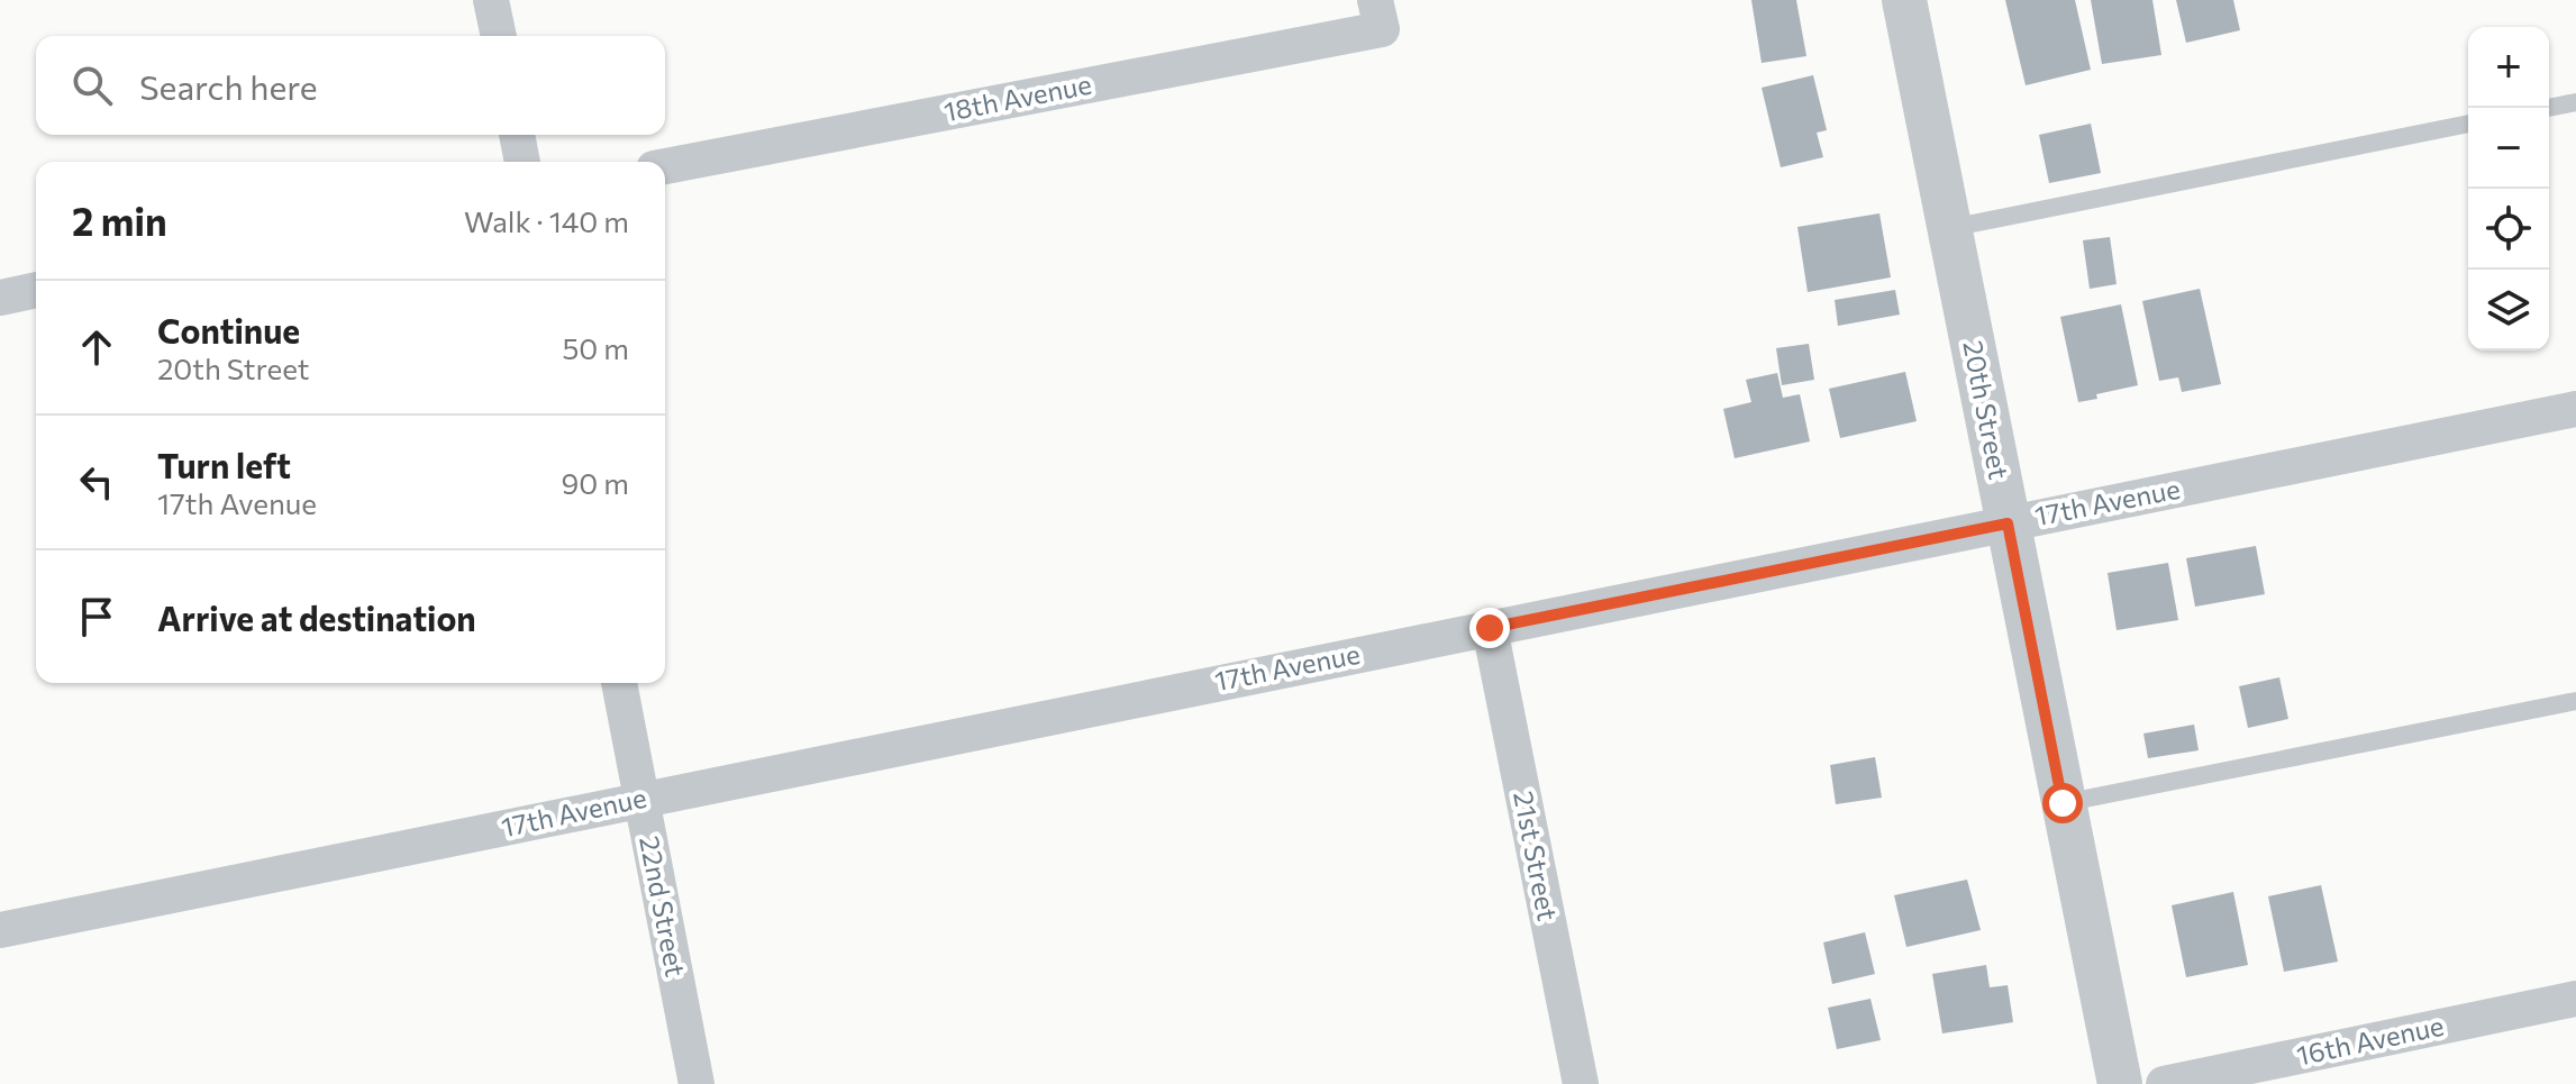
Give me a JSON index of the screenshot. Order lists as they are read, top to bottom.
{
  "streets": {
    "street": [
      "18th Avenue",
      "20th Street",
      "17th Avenue",
      "21st Street",
      "22nd Street",
      "16th Avenue"
    ]
  },
  "crossings": [
    ["20th Street", "17th Avenue"],
    ["17th Avenue", "21st Street"],
    ["17th Avenue", "22nd Street"]
  ],
  "page": {
    "map_buttons": ["+", "−"],
    "search": "Search here",
    "heading": ["2 min", "Walk · 140 m"],
    "list": [
      ["Continue", "20th Street", "50 m"],
      ["Turn left", "17th Avenue", "90 m"],
      "Arrive at destination"
    ]
  }
}
